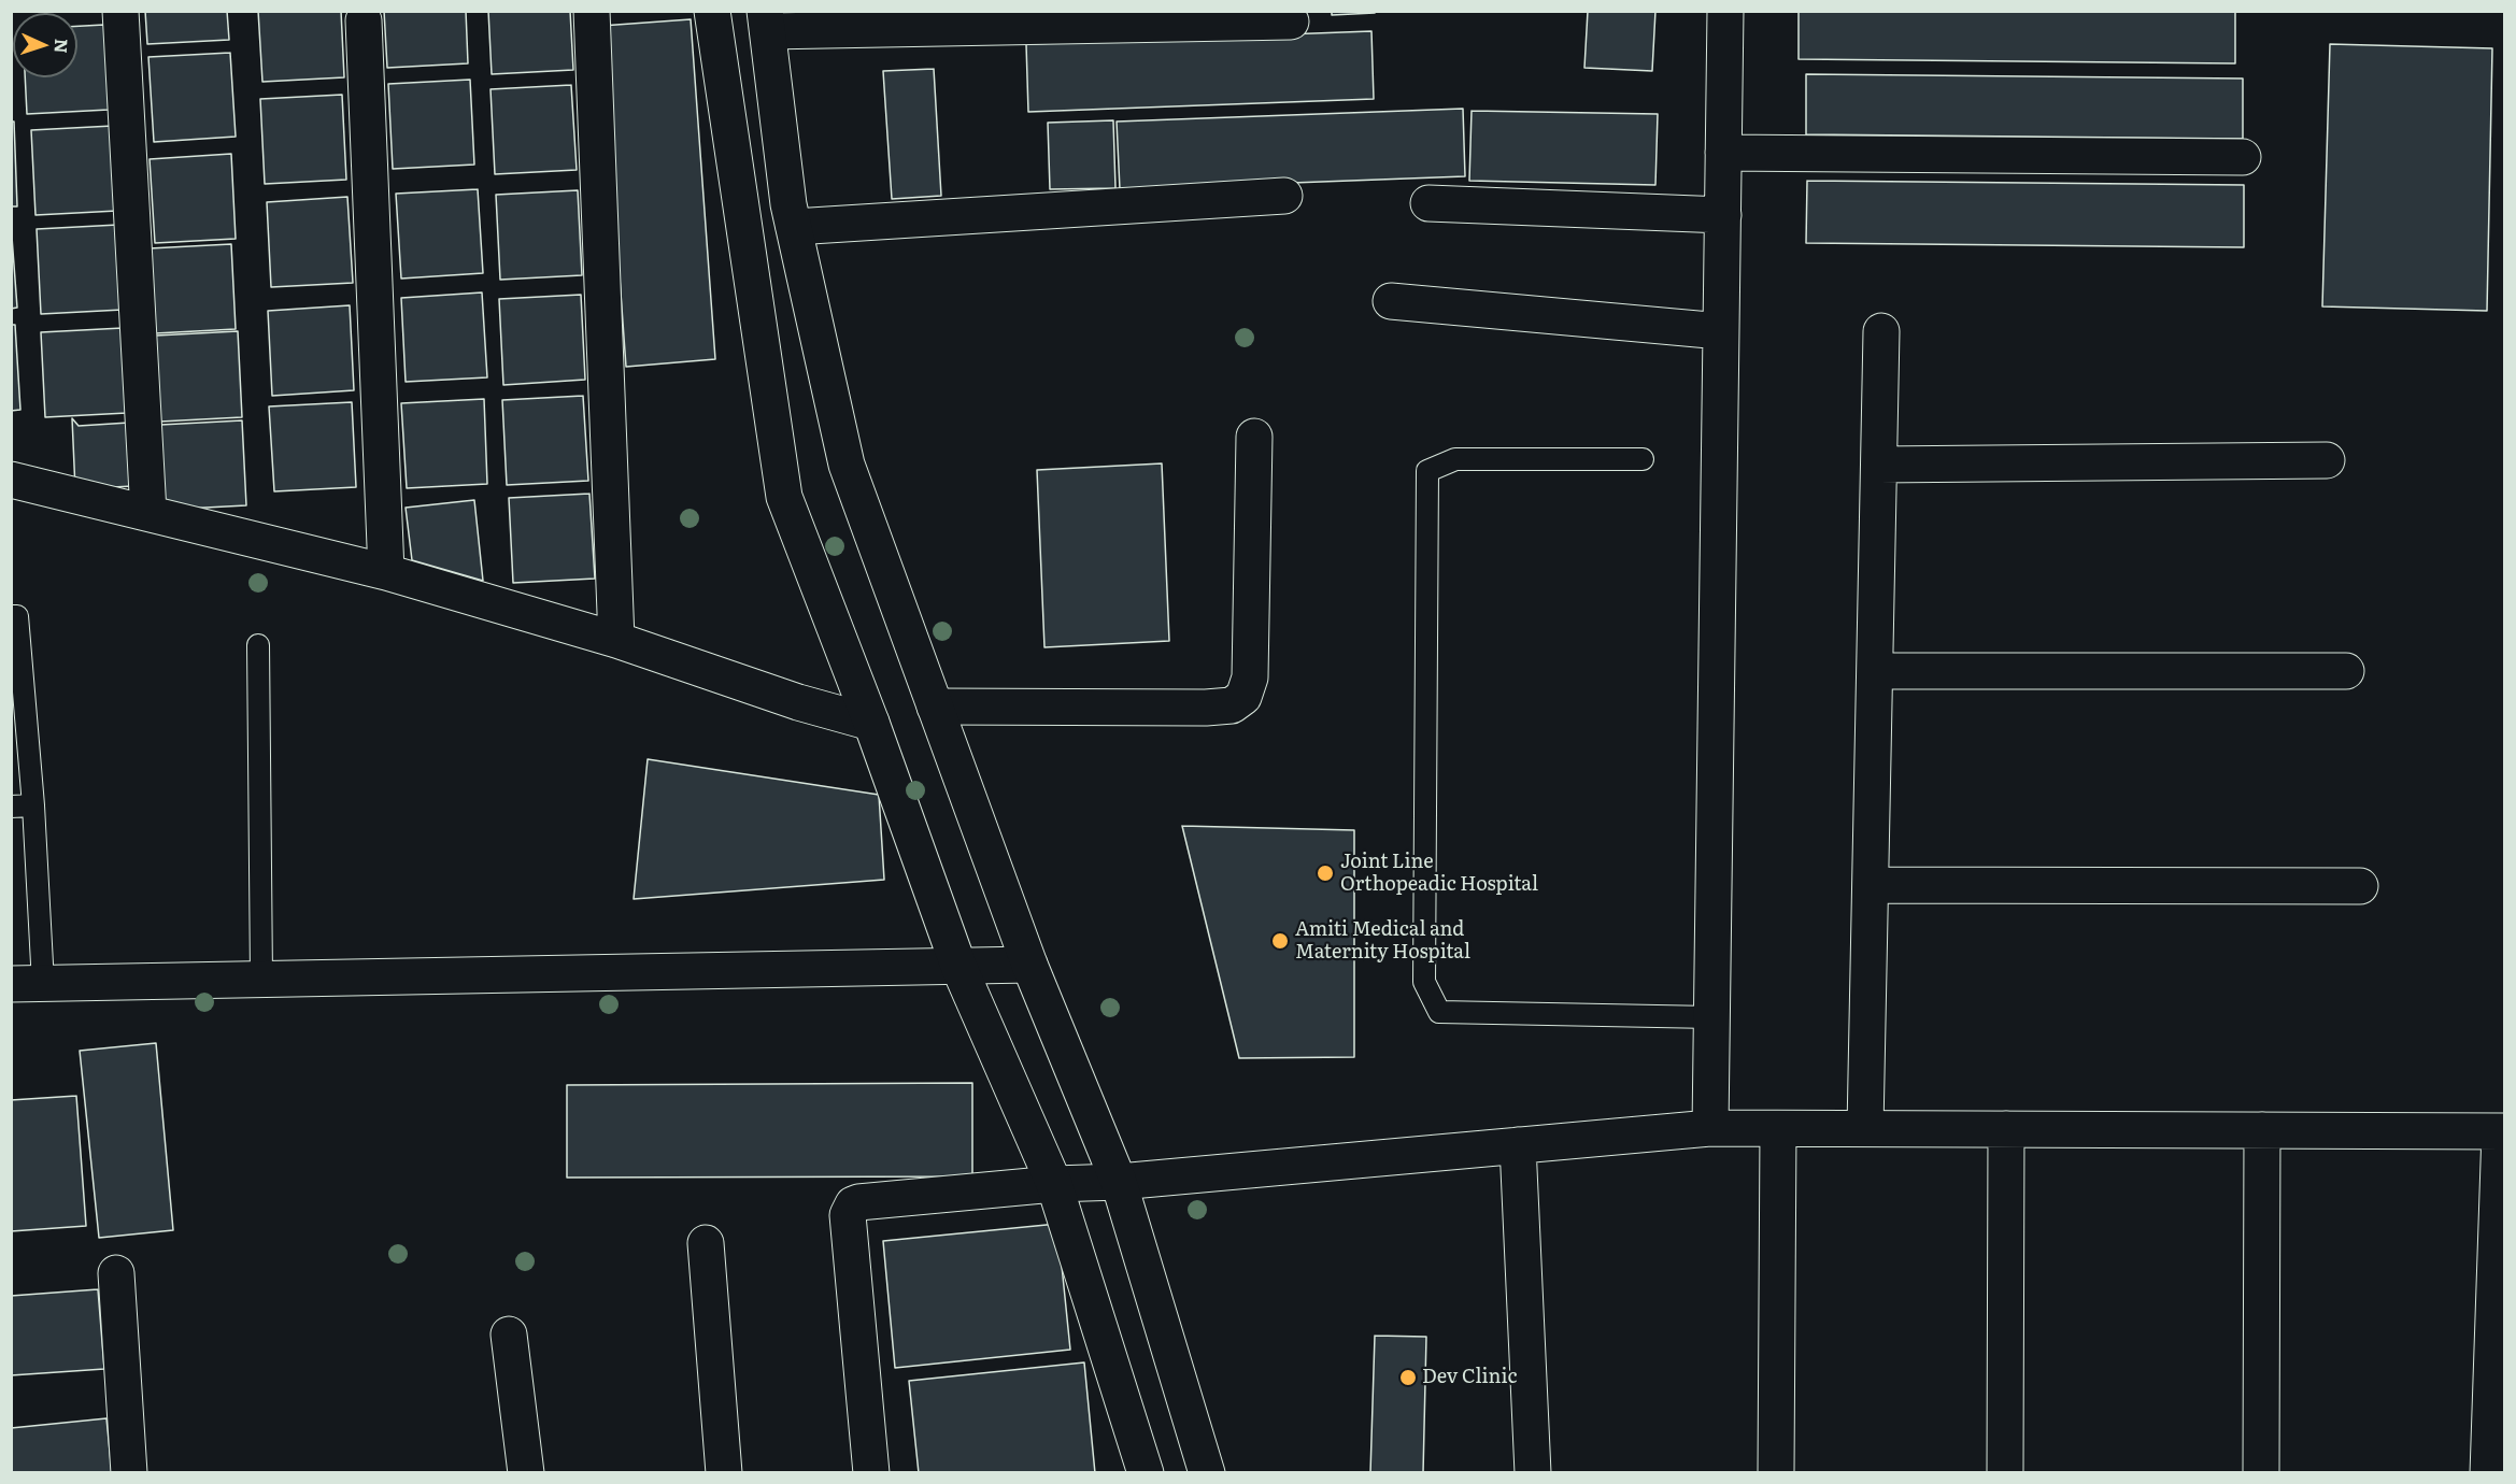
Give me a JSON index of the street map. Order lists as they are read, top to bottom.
{
  "places": ["Joint Line Orthopeadic Hospital", "Amiti Medical and Maternity Hospital", "Dev Clinic"],
  "north": "right"
}
